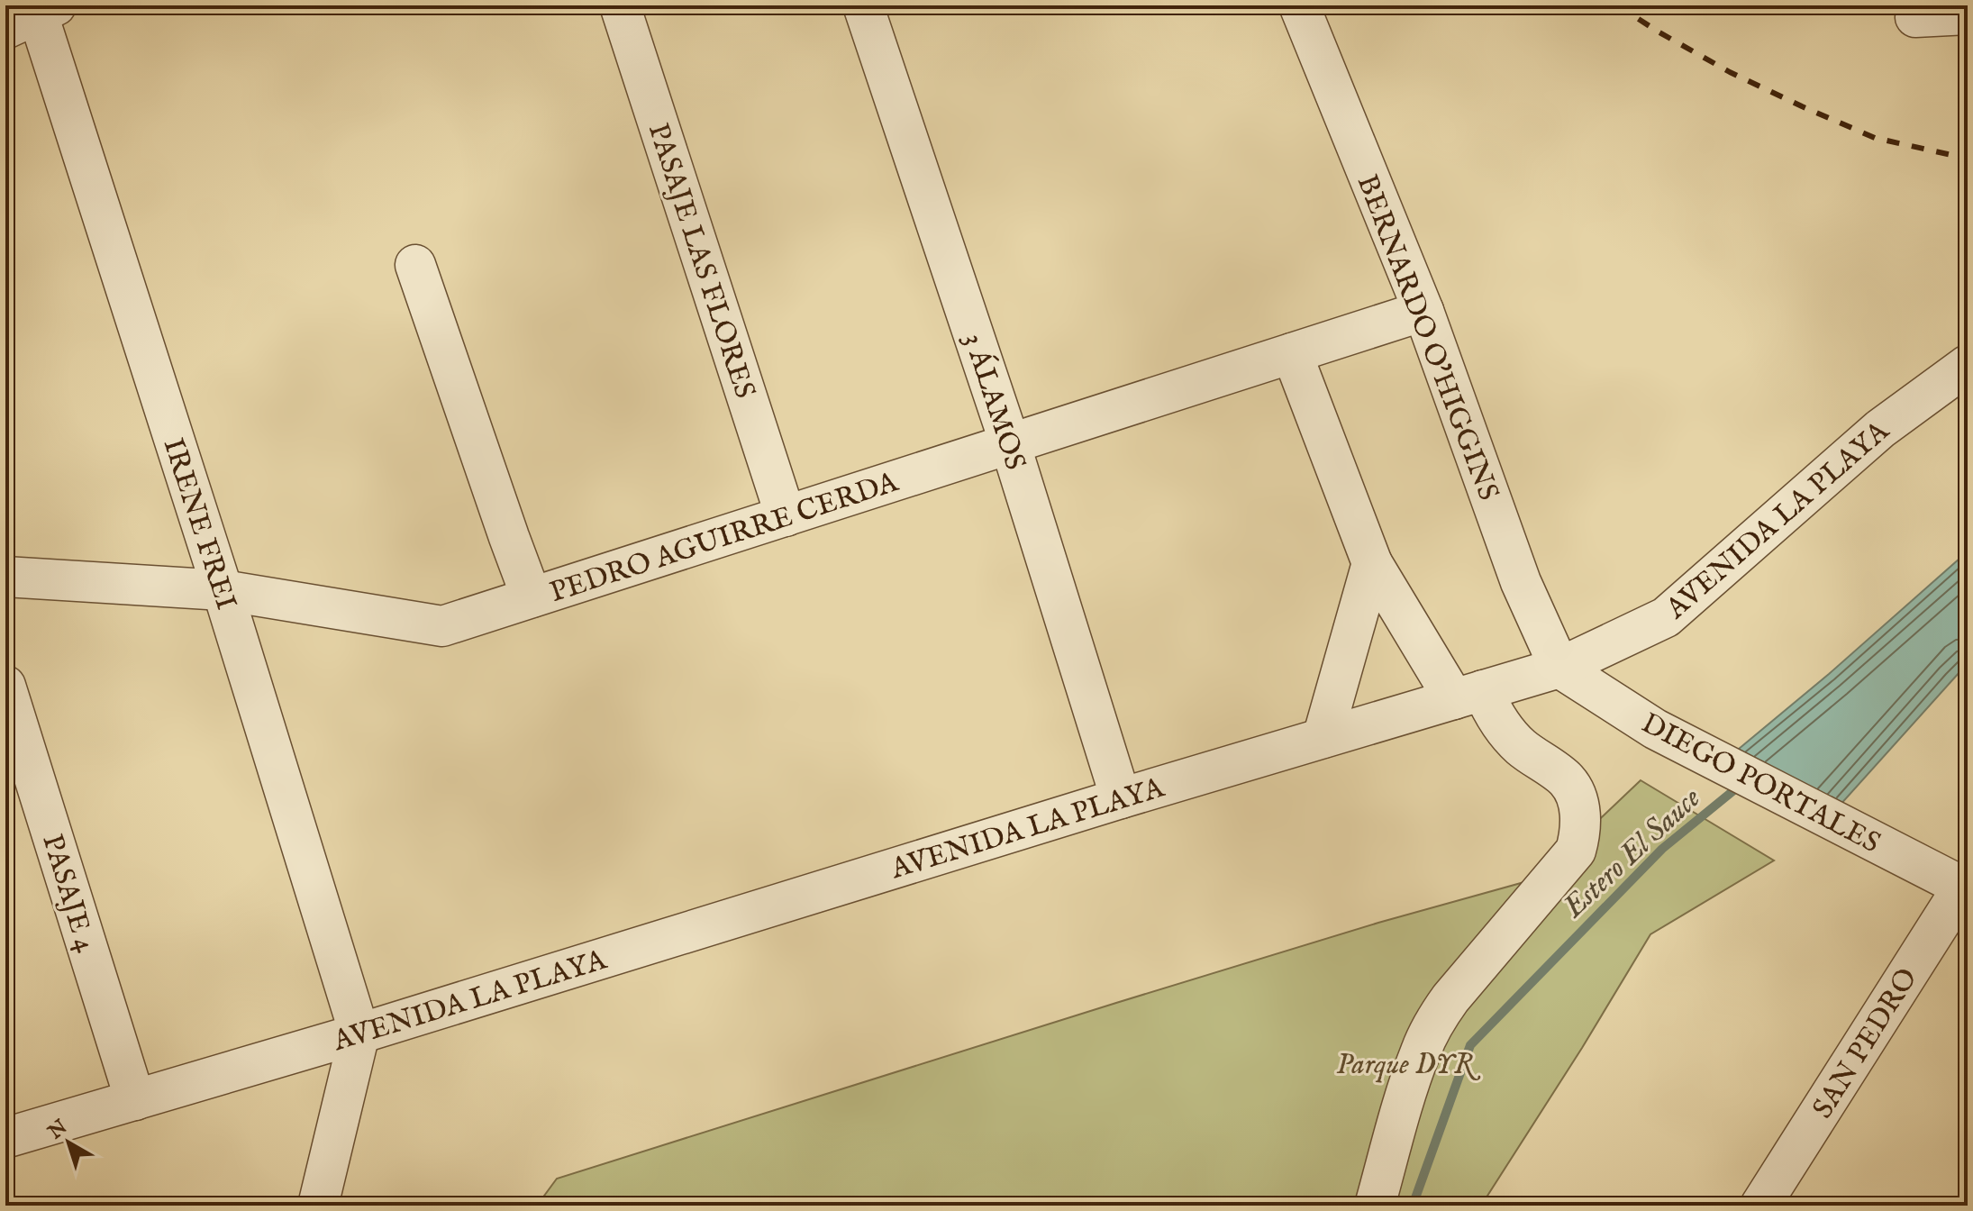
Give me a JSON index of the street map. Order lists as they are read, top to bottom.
{
  "streets": {
    "street": [
      "PASAJE LAS FLORES",
      "BERNARDO O'HIGGINS",
      "3 ÁLAMOS",
      "AVENIDA LA PLAYA",
      "IRENE FREI",
      "PEDRO AGUIRRE CERDA",
      "DIEGO PORTALES",
      "PASAJE 4",
      "SAN PEDRO"
    ]
  },
  "crossings": [
    ["PASAJE LAS FLORES", "PEDRO AGUIRRE CERDA"],
    ["BERNARDO O'HIGGINS", "AVENIDA LA PLAYA"],
    ["BERNARDO O'HIGGINS", "PEDRO AGUIRRE CERDA"],
    ["BERNARDO O'HIGGINS", "DIEGO PORTALES"],
    ["3 ÁLAMOS", "AVENIDA LA PLAYA"],
    ["3 ÁLAMOS", "PEDRO AGUIRRE CERDA"],
    ["AVENIDA LA PLAYA", "IRENE FREI"],
    ["AVENIDA LA PLAYA", "DIEGO PORTALES"],
    ["AVENIDA LA PLAYA", "PASAJE 4"],
    ["IRENE FREI", "PEDRO AGUIRRE CERDA"],
    ["DIEGO PORTALES", "SAN PEDRO"]
  ],
  "water": ["Estero El Sauce"],
  "parks": ["Parque DYR"],
  "north": "top left"
}
